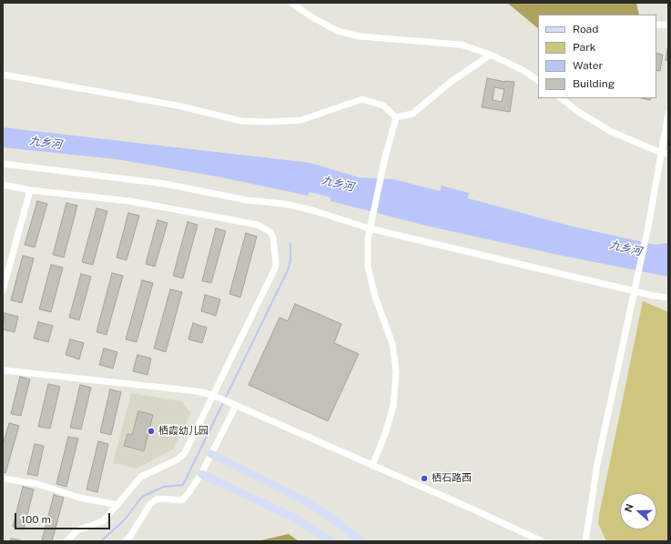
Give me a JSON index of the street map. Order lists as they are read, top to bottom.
{
  "water": ["九乡河"],
  "places": ["栖霞幼儿园", "栖石路西"],
  "legend": [
    "Road",
    "Park",
    "Water",
    "Building"
  ],
  "scale_bar": "100 m",
  "north": "left"
}
